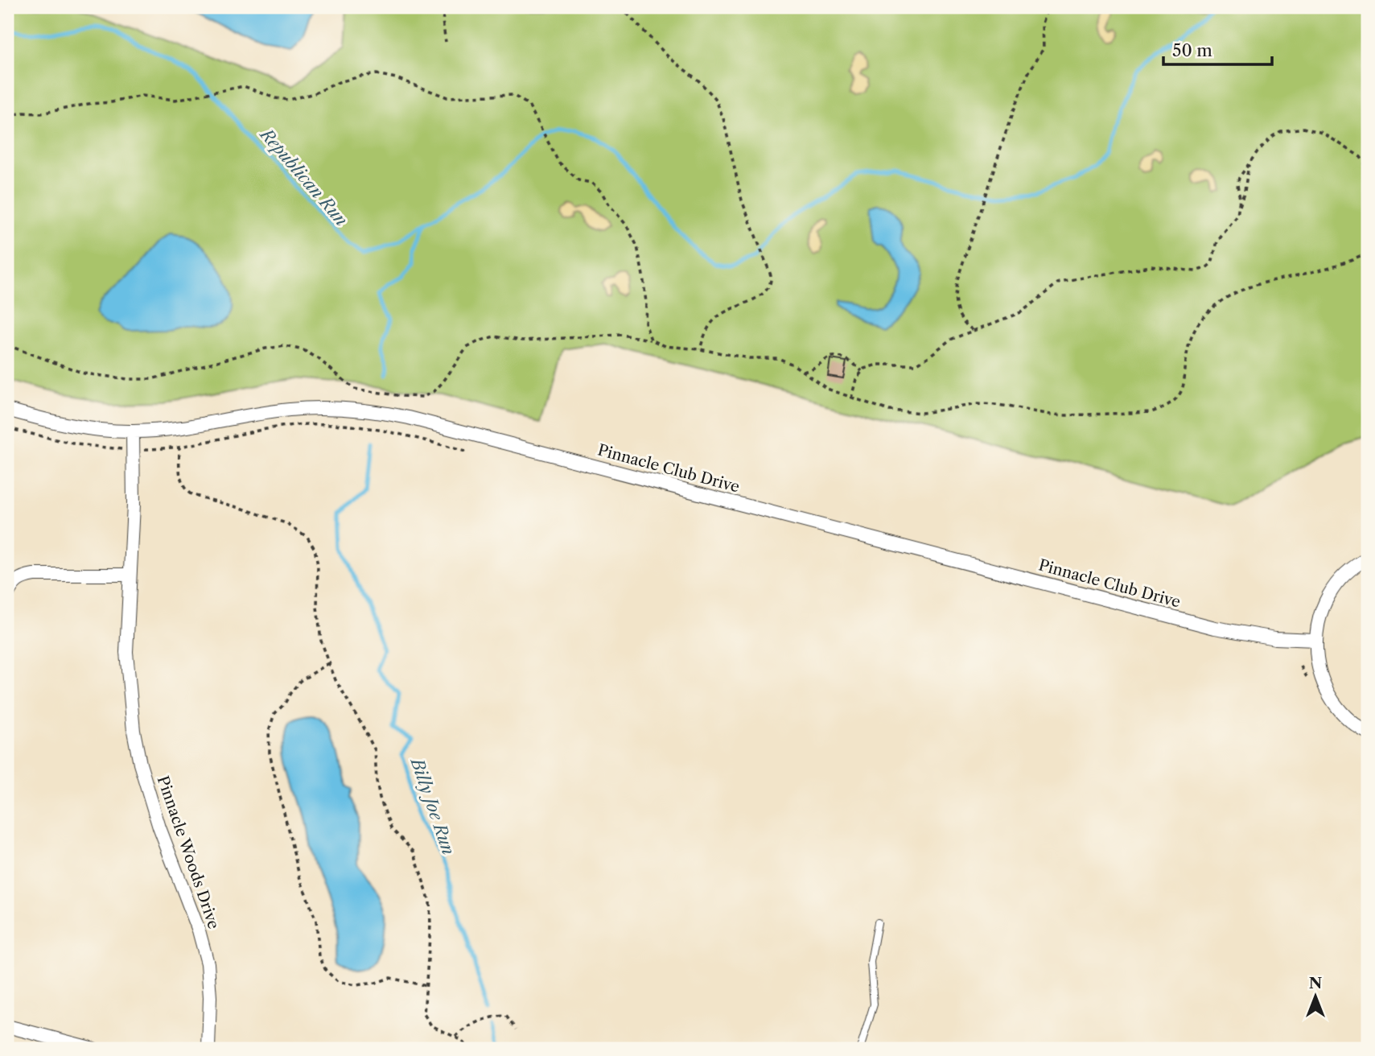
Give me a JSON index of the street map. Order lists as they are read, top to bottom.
{
  "streets": {
    "street": ["Pinnacle Club Drive", "Pinnacle Woods Drive"]
  },
  "crossings": [
    ["Pinnacle Club Drive", "Pinnacle Woods Drive"]
  ],
  "water": ["Republican Run", "Billy Joe Run"],
  "scale_bar": "50 m",
  "north": "top"
}
